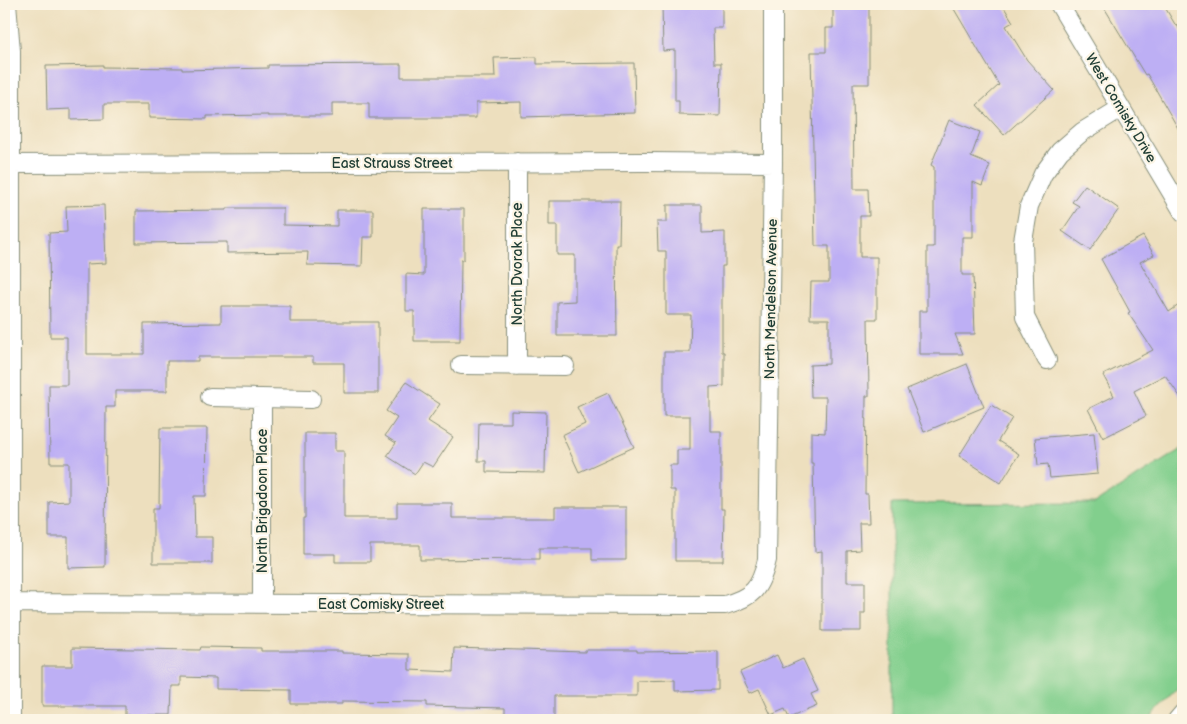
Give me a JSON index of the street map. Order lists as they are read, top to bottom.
{
  "streets": {
    "street": [
      "West Comisky Drive",
      "East Strauss Street",
      "North Dvorak Place",
      "North Mendelson Avenue",
      "North Brigadoon Place",
      "East Comisky Street"
    ]
  },
  "crossings": [
    ["East Strauss Street", "North Dvorak Place"],
    ["East Strauss Street", "North Mendelson Avenue"],
    ["North Mendelson Avenue", "East Comisky Street"],
    ["North Brigadoon Place", "East Comisky Street"]
  ]
}
